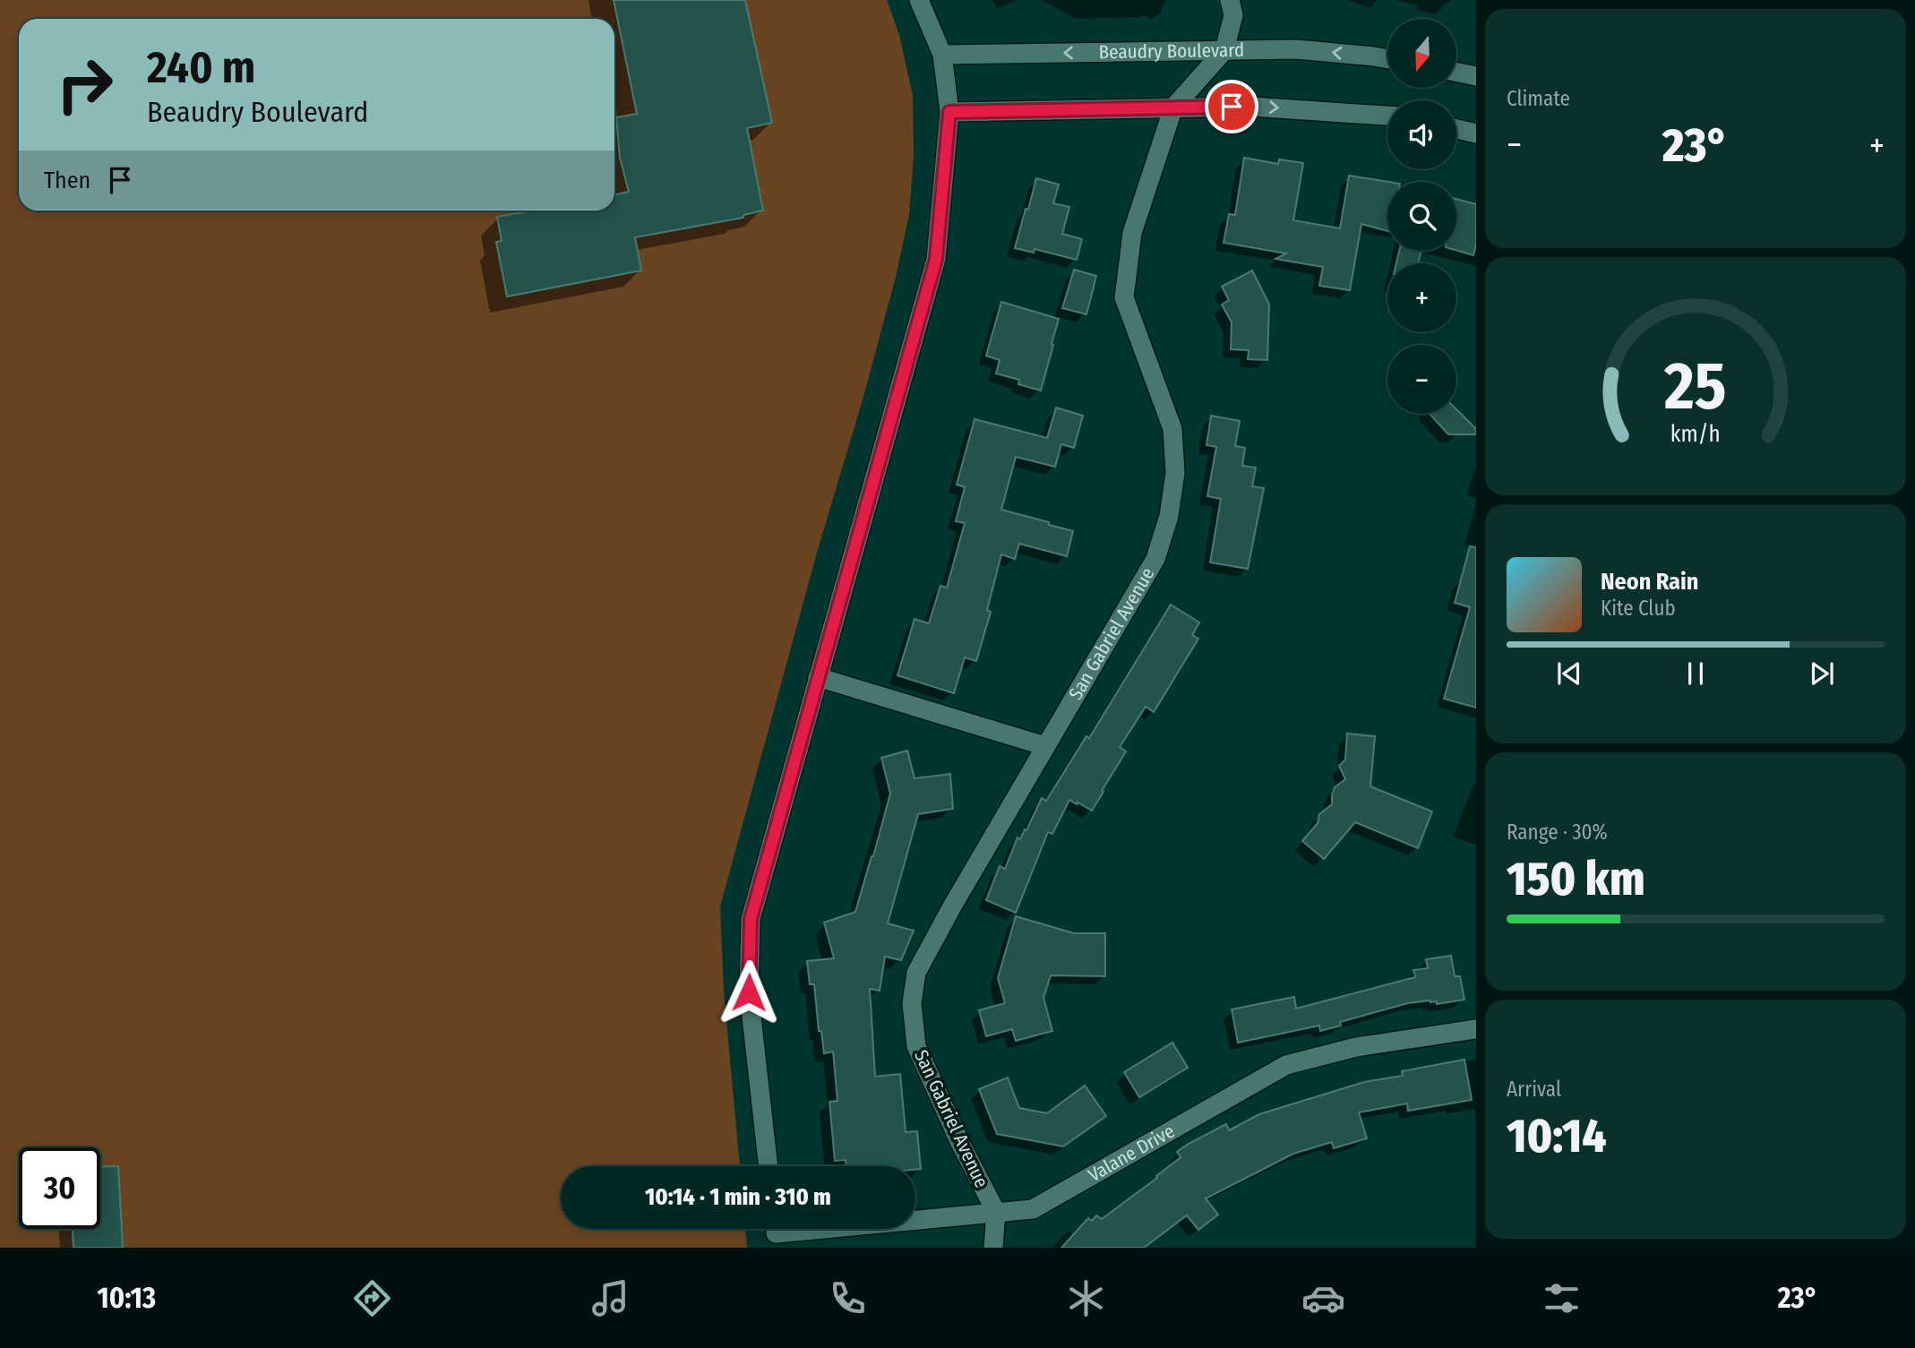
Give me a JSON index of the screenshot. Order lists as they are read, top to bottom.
{
  "streets": {
    "street": ["Beaudry Boulevard", "San Gabriel Avenue", "Valane Drive"]
  },
  "crossings": [
    ["Beaudry Boulevard", "San Gabriel Avenue"],
    ["San Gabriel Avenue", "Valane Drive"]
  ],
  "north": "bottom",
  "page": {
    "tile": [
      "Climate",
      ["Range · 30%", "150 km"],
      ["Arrival", "10:14"]
    ],
    "map_buttons": ["+", "−"],
    "turn": ["240 m", "Beaudry Boulevard"],
    "heat": ["−", "23°", "+"],
    "then": "Then",
    "song": ["Neon Rain", "Kite Club"],
    "limit": "30",
    "trip": "10:14 · 1 min · 310 m",
    "tabs": ["10:13", "23°"],
    "gauge": ["25", "km/h"]
  }
}
